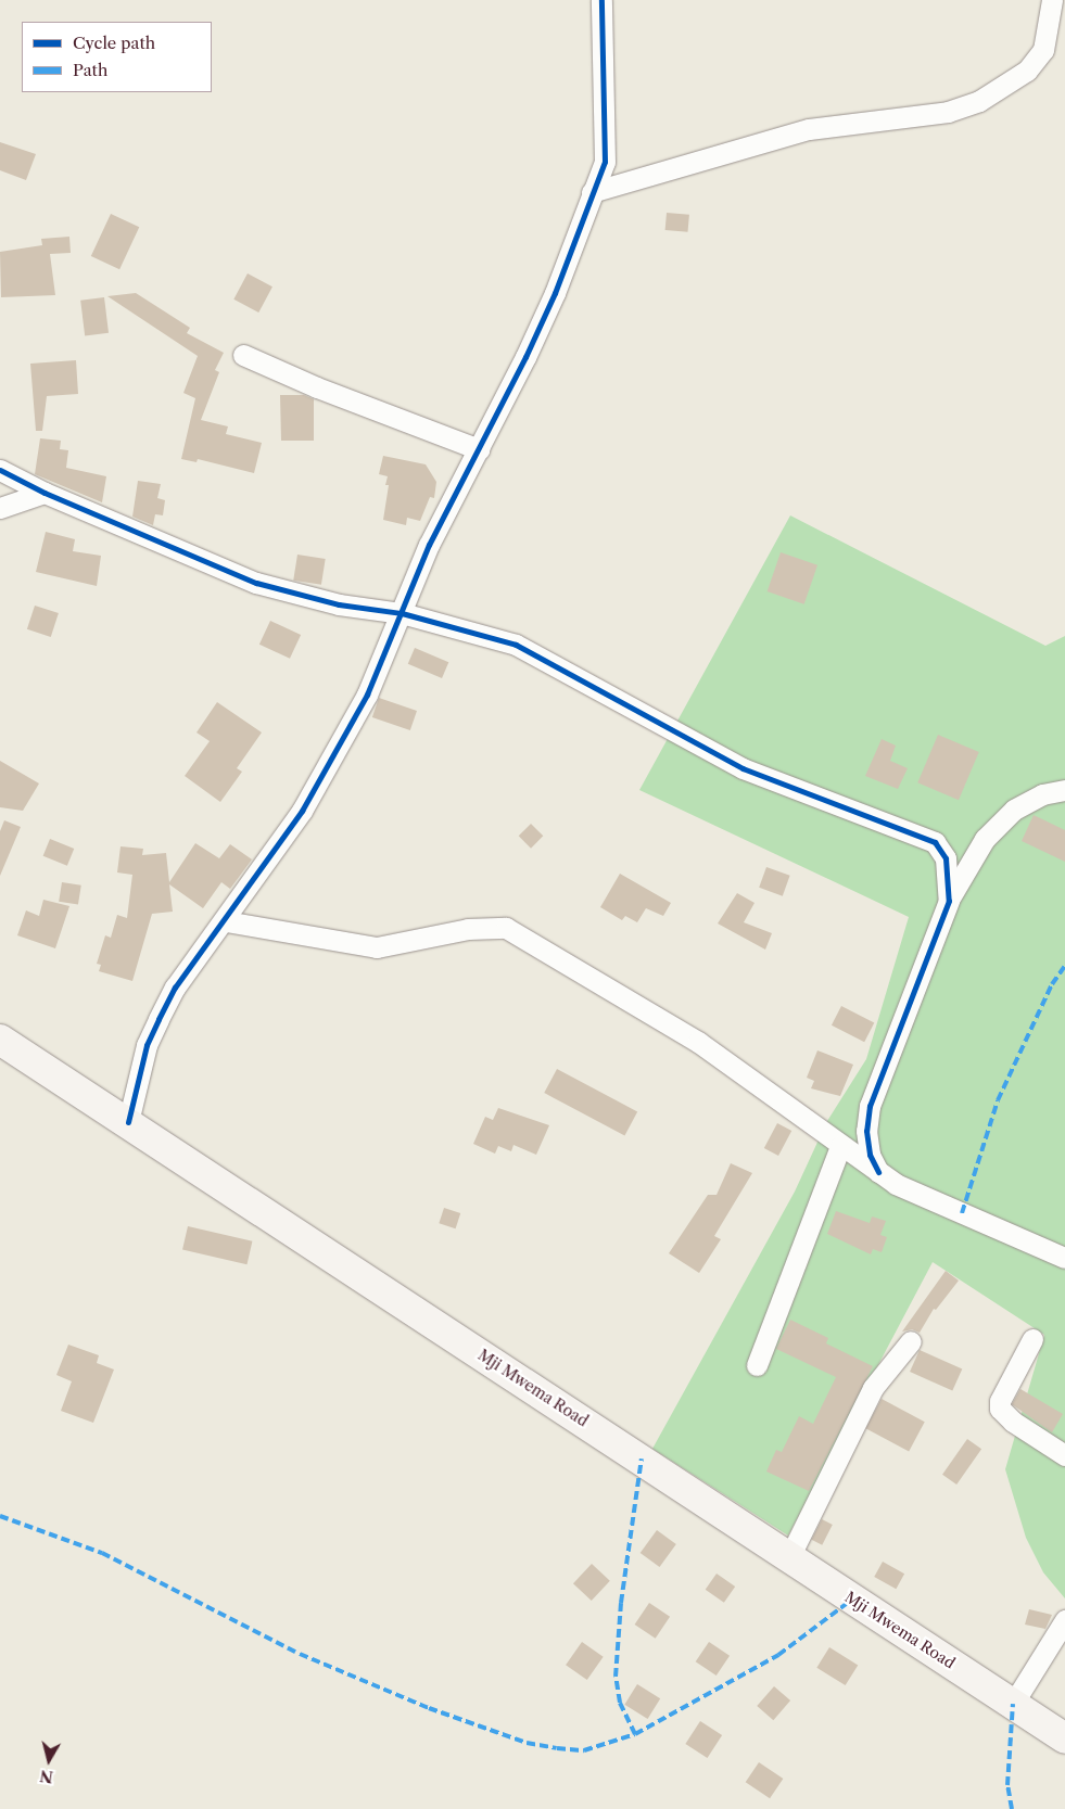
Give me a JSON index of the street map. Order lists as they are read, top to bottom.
{
  "streets": {
    "main road": ["Mji Mwema Road"]
  },
  "legend": ["Cycle path", "Path"],
  "north": "bottom"
}
